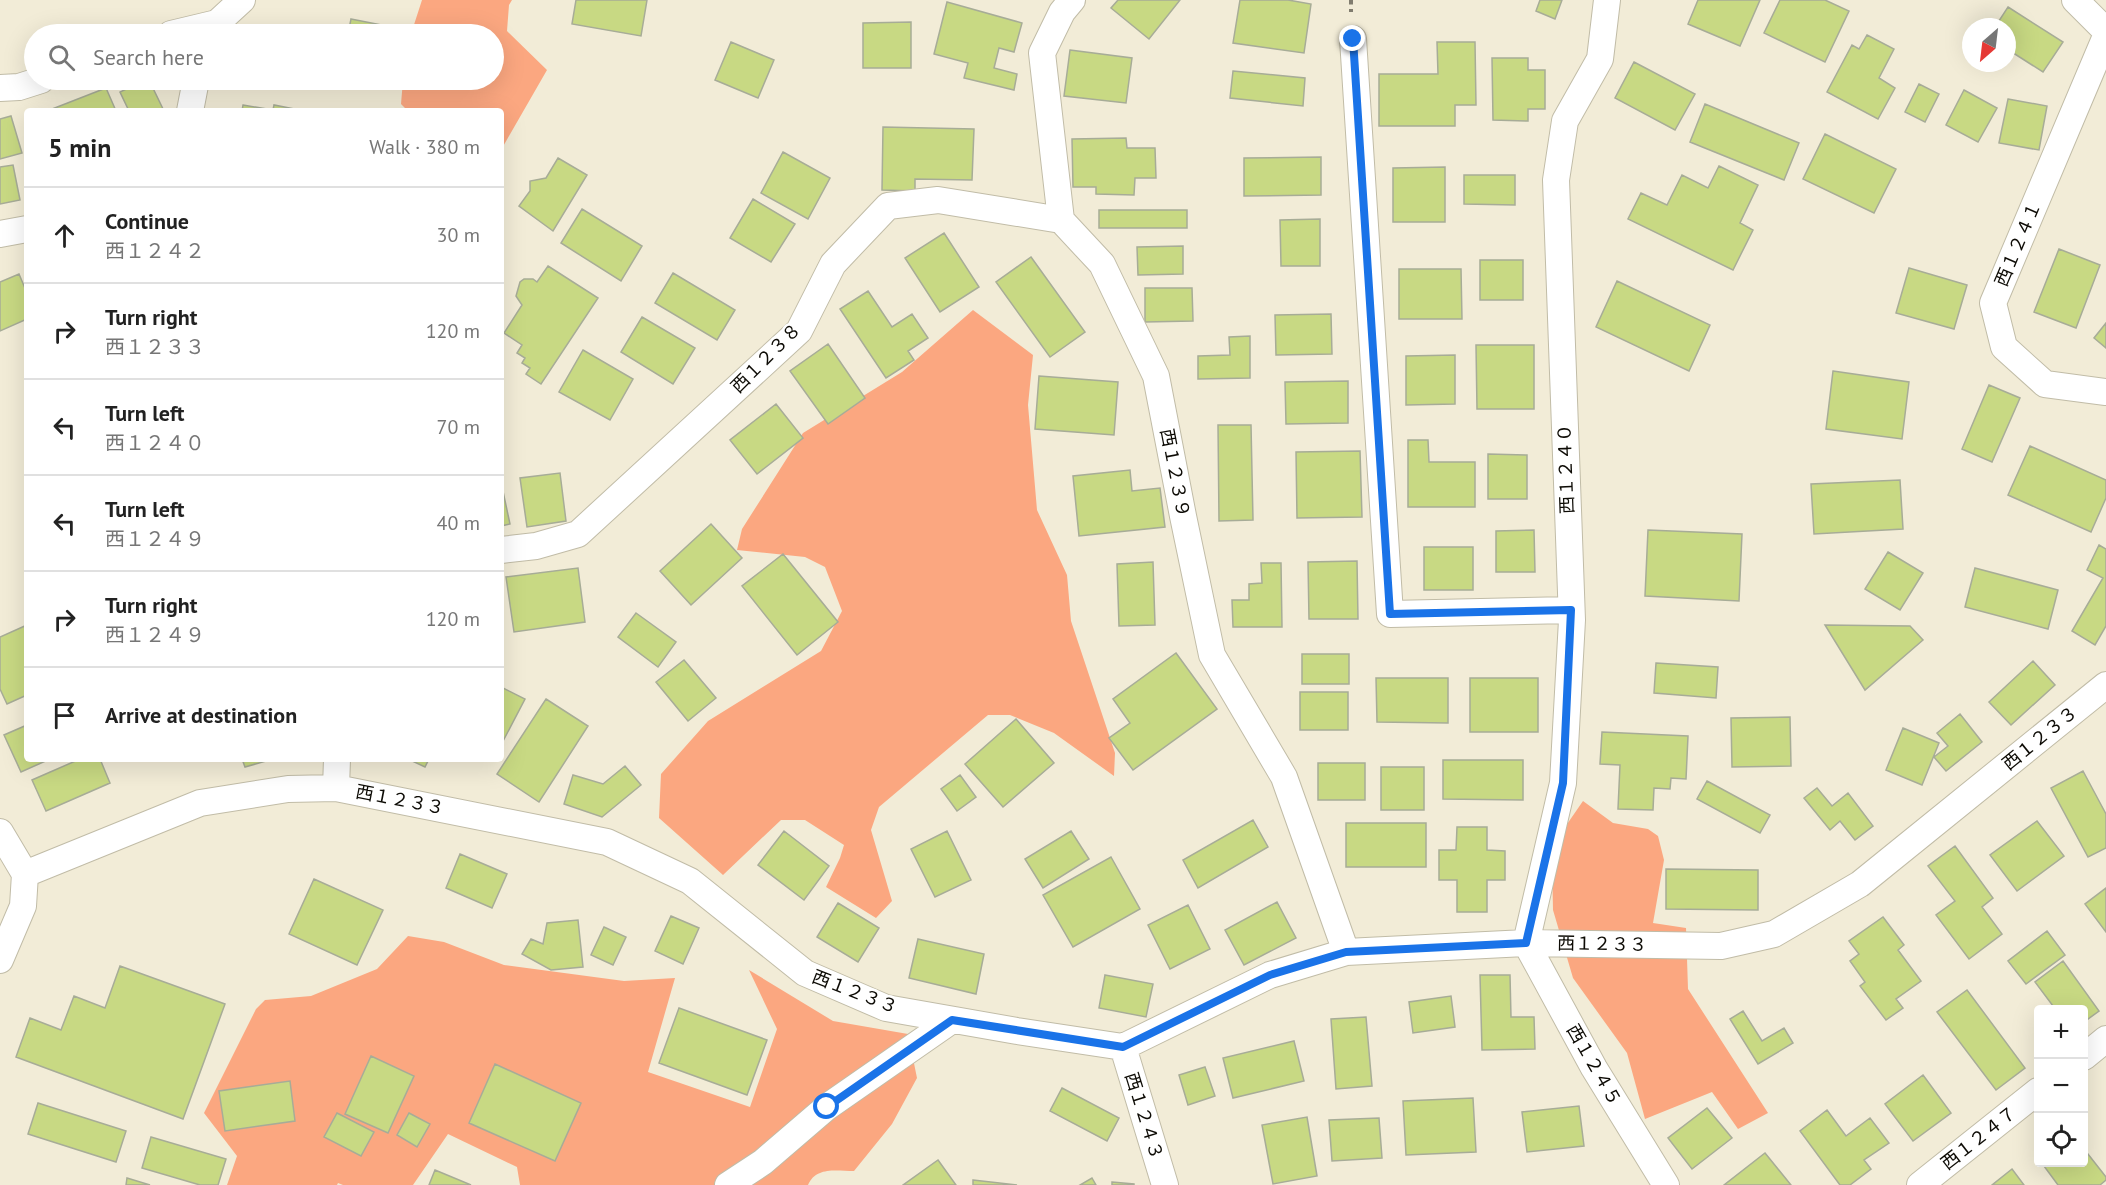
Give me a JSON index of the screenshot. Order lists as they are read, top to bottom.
{
  "streets": {
    "street": [
      "西１２４１",
      "西１２３８",
      "西１２４０",
      "西１２３９",
      "西１２３３",
      "西１２４５",
      "西１２４３",
      "西１２４７"
    ]
  },
  "crossings": [
    ["西１２３８", "西１２３９"],
    ["西１２４０", "西１２３３"],
    ["西１２４０", "西１２４５"],
    ["西１２３９", "西１２３３"],
    ["西１２３３", "西１２４５"],
    ["西１２３３", "西１２４３"]
  ],
  "north": "bottom left",
  "page": {
    "search": "Search here",
    "heading": ["5 min", "Walk · 380 m"],
    "list": [
      ["Continue", "西１２４２", "30 m"],
      ["Turn right", "西１２３３", "120 m"],
      ["Turn left", "西１２４０", "70 m"],
      ["Turn left", "西１２４９", "40 m"],
      ["Turn right", "西１２４９", "120 m"],
      "Arrive at destination"
    ],
    "map_buttons": ["+", "−"]
  }
}
